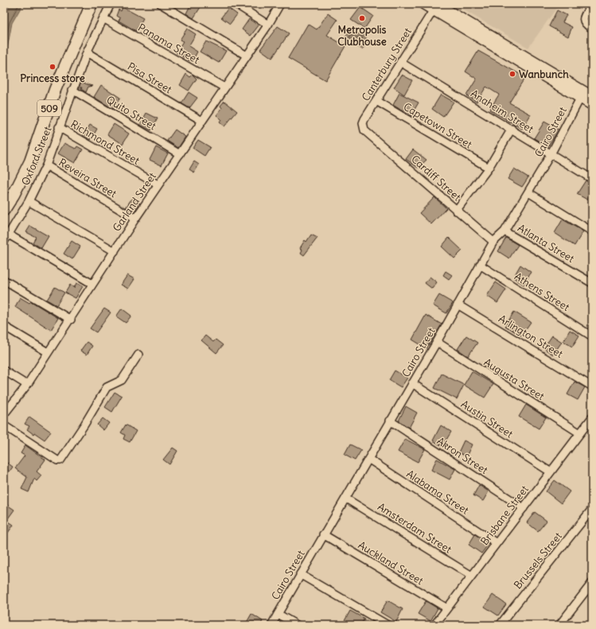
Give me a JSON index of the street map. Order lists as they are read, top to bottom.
{
  "streets": {
    "main road": ["509"],
    "street": [
      "Panama Street",
      "Canterbury Street",
      "Pisa Street",
      "Anaheim Street",
      "Quito Street",
      "Capetown Street",
      "Cairo Street",
      "Richmond Street",
      "Oxford Street",
      "Reveira Street",
      "Cardiff Street",
      "Garland Street",
      "Atlanta Street",
      "Athens Street",
      "Arlington Street",
      "Augusta Street",
      "Austin Street",
      "Akron Street",
      "Alabama Street",
      "Brisbane Street",
      "Amsterdam Street",
      "Brussels Street",
      "Auckland Street"
    ]
  },
  "crossings": [
    ["Panama Street", "Oxford Street"],
    ["Panama Street", "Garland Street"],
    ["Canterbury Street", "Anaheim Street"],
    ["Canterbury Street", "Capetown Street"],
    ["Canterbury Street", "Cardiff Street"],
    ["Pisa Street", "Oxford Street"],
    ["Pisa Street", "Garland Street"],
    ["Anaheim Street", "Cairo Street"],
    ["Quito Street", "Oxford Street"],
    ["Quito Street", "Garland Street"],
    ["Cairo Street", "Cardiff Street"],
    ["Cairo Street", "Atlanta Street"],
    ["Cairo Street", "Athens Street"],
    ["Cairo Street", "Arlington Street"],
    ["Cairo Street", "Augusta Street"],
    ["Cairo Street", "Austin Street"],
    ["Cairo Street", "Akron Street"],
    ["Cairo Street", "Alabama Street"],
    ["Cairo Street", "Amsterdam Street"],
    ["Cairo Street", "Auckland Street"],
    ["Richmond Street", "Oxford Street"],
    ["Richmond Street", "Garland Street"],
    ["Oxford Street", "Reveira Street"],
    ["Reveira Street", "Garland Street"],
    ["Augusta Street", "Brisbane Street"],
    ["Austin Street", "Brisbane Street"],
    ["Akron Street", "Brisbane Street"],
    ["Alabama Street", "Brisbane Street"],
    ["Brisbane Street", "Amsterdam Street"],
    ["Brisbane Street", "Auckland Street"]
  ],
  "places": ["Metropolis Clubhouse", "Princess store", "Wanbunch"]
}
